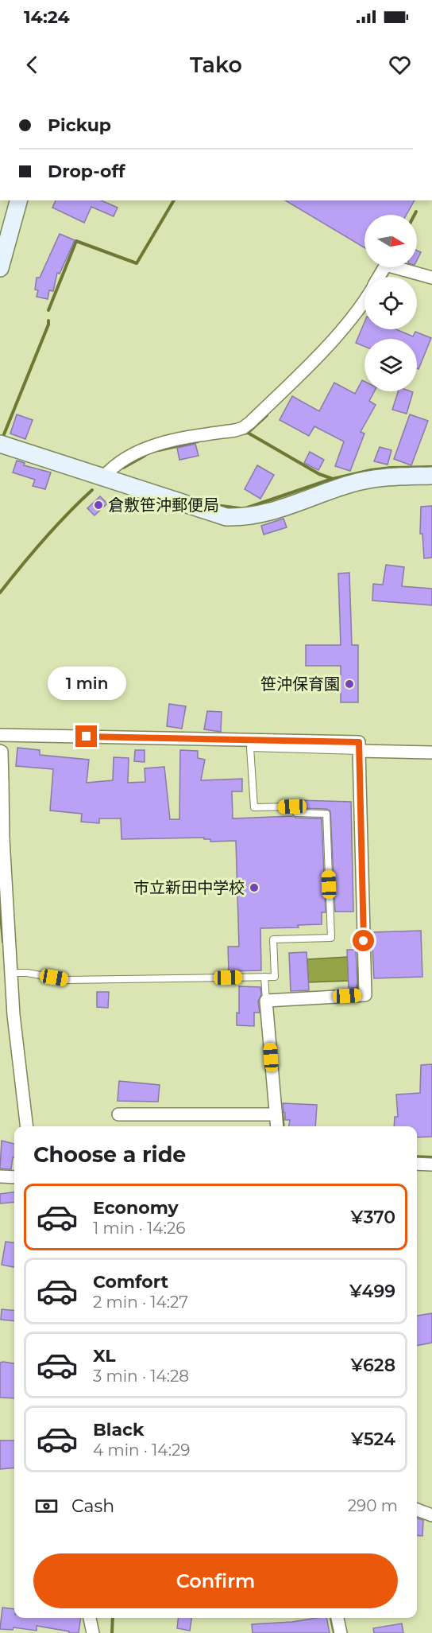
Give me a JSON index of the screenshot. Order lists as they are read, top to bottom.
{
  "places": ["倉敷笹沖郵便局", "笹沖保育園", "市立新田中学校"],
  "north": "right",
  "page": {
    "status": "14:24",
    "header": "Tako",
    "banner": ["Pickup", "Drop-off"],
    "bubble": "1 min",
    "heading": "Choose a ride",
    "list": [
      {
        "name": "Economy",
        "note": "1 min · 14:26",
        "value": "¥370"
      },
      {
        "name": "Comfort",
        "note": "2 min · 14:27",
        "value": "¥499"
      },
      {
        "name": "XL",
        "note": "3 min · 14:28",
        "value": "¥628"
      },
      {
        "name": "Black",
        "note": "4 min · 14:29",
        "value": "¥524"
      }
    ],
    "pay": ["Cash", "290 m"],
    "buttons": "Confirm"
  }
}
